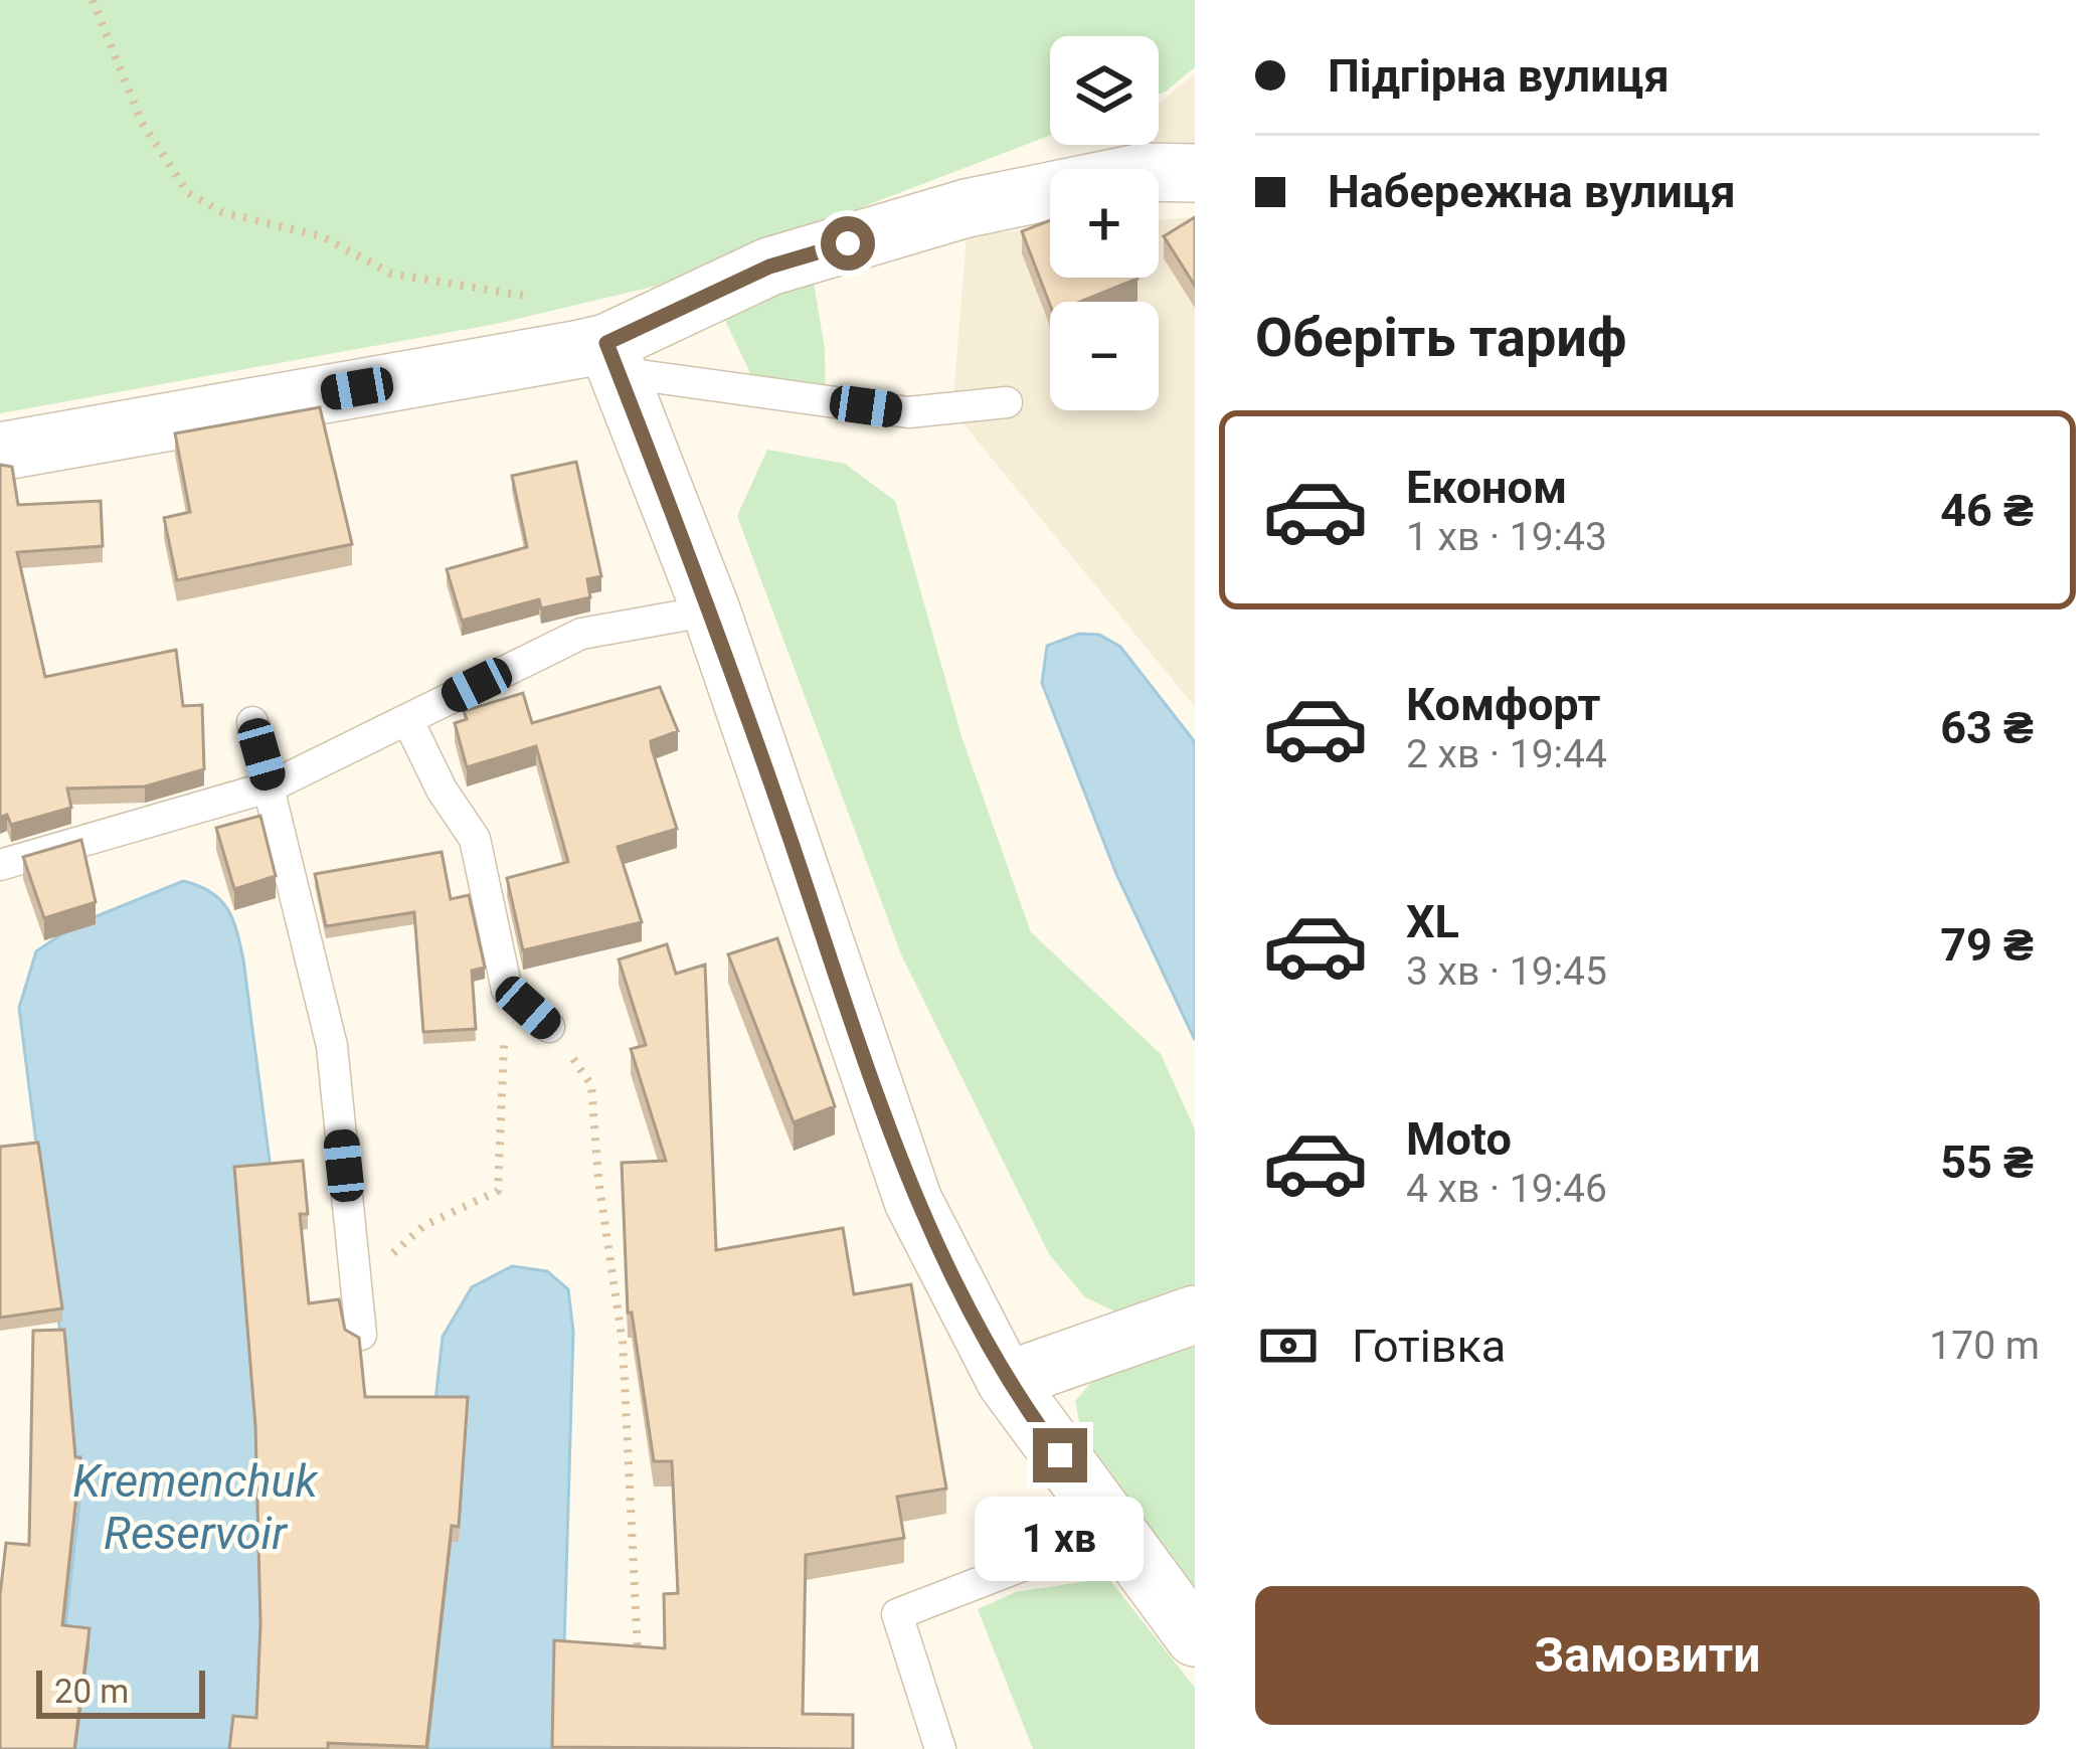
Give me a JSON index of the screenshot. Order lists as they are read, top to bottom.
{
  "water": ["Kremenchuk Reservoir"],
  "scale_bar": "20 m",
  "page": {
    "banner": ["Підгірна вулиця", "Набережна вулиця"],
    "map_buttons": ["+", "−"],
    "heading": "Оберіть тариф",
    "list": [
      {
        "name": "Економ",
        "note": "1 хв · 19:43",
        "value": "46 ₴"
      },
      {
        "name": "Комфорт",
        "note": "2 хв · 19:44",
        "value": "63 ₴"
      },
      {
        "name": "XL",
        "note": "3 хв · 19:45",
        "value": "79 ₴"
      },
      {
        "name": "Moto",
        "note": "4 хв · 19:46",
        "value": "55 ₴"
      }
    ],
    "pay": ["Готівка", "170 m"],
    "bubble": "1 хв",
    "buttons": "Замовити",
    "scale": "20 m"
  }
}
